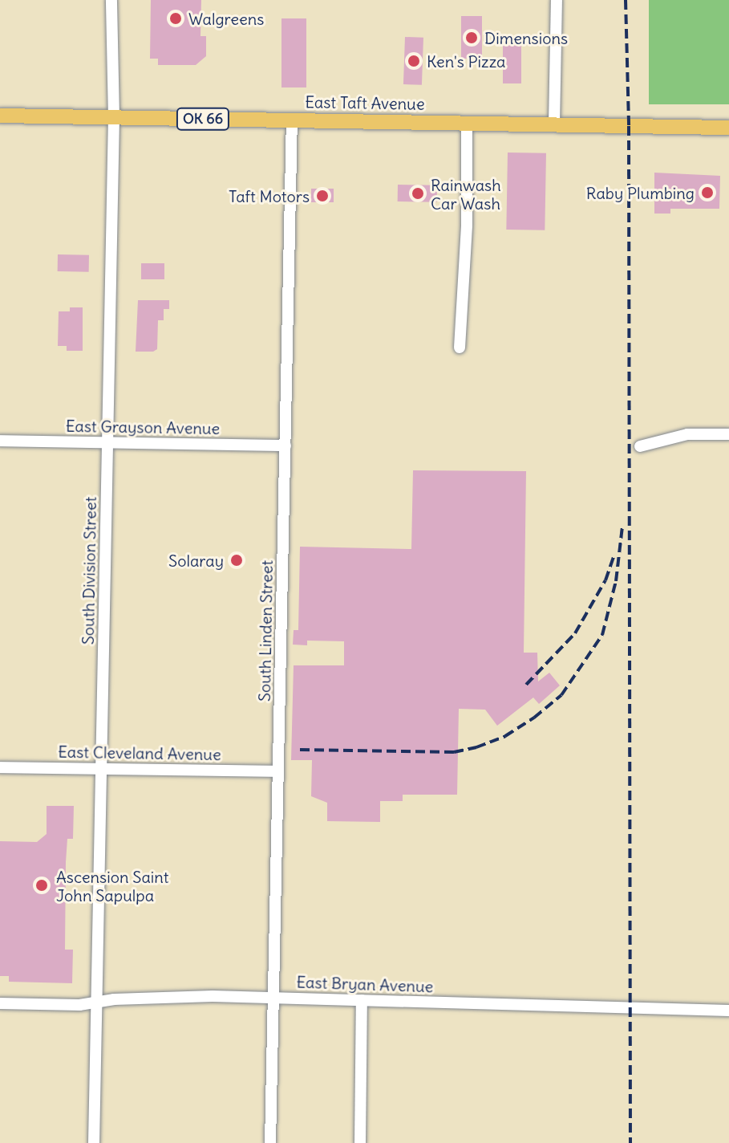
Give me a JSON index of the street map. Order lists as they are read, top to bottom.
{
  "streets": {
    "main road": ["East Taft Avenue", "OK 66"],
    "street": [
      "East Grayson Avenue",
      "South Division Street",
      "South Linden Street",
      "East Cleveland Avenue",
      "East Bryan Avenue"
    ]
  },
  "crossings": [
    ["East Taft Avenue", "South Division Street"],
    ["East Taft Avenue", "South Linden Street"],
    ["East Grayson Avenue", "South Division Street"],
    ["East Grayson Avenue", "South Linden Street"],
    ["South Division Street", "East Cleveland Avenue"],
    ["South Division Street", "East Bryan Avenue"],
    ["South Linden Street", "East Cleveland Avenue"],
    ["South Linden Street", "East Bryan Avenue"]
  ],
  "places": [
    "Walgreens",
    "Dimensions",
    "Ken's Pizza",
    "Raby Plumbing",
    "Rainwash Car Wash",
    "Taft Motors",
    "Solaray",
    "Ascension Saint John Sapulpa"
  ]
}
